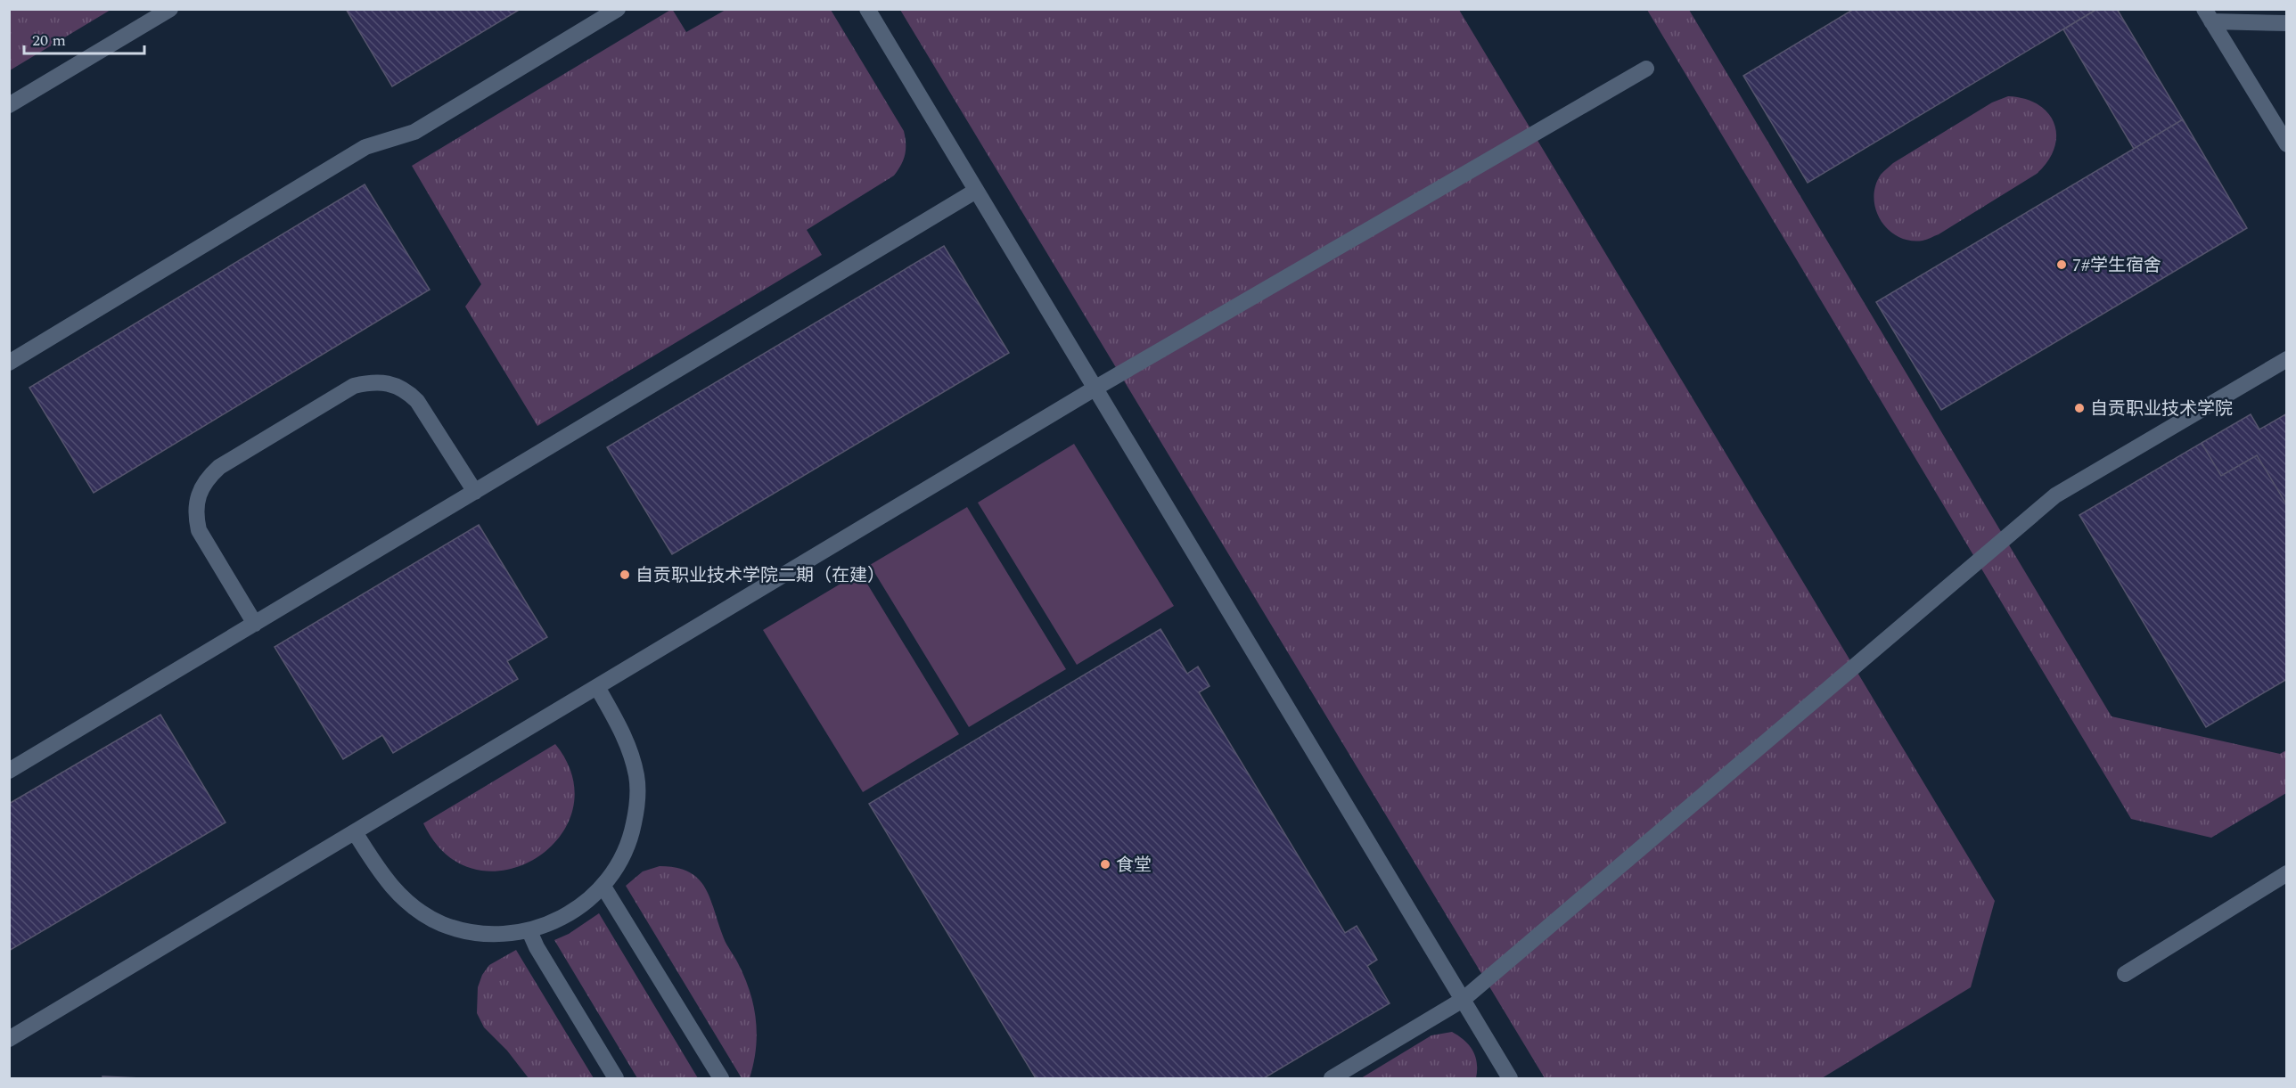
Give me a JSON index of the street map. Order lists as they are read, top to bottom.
{
  "places": [
    "7#学生宿舍",
    "自贡职业技术学院",
    "自贡职业技术学院二期（在建）",
    "食堂"
  ],
  "scale_bar": "20 m"
}
